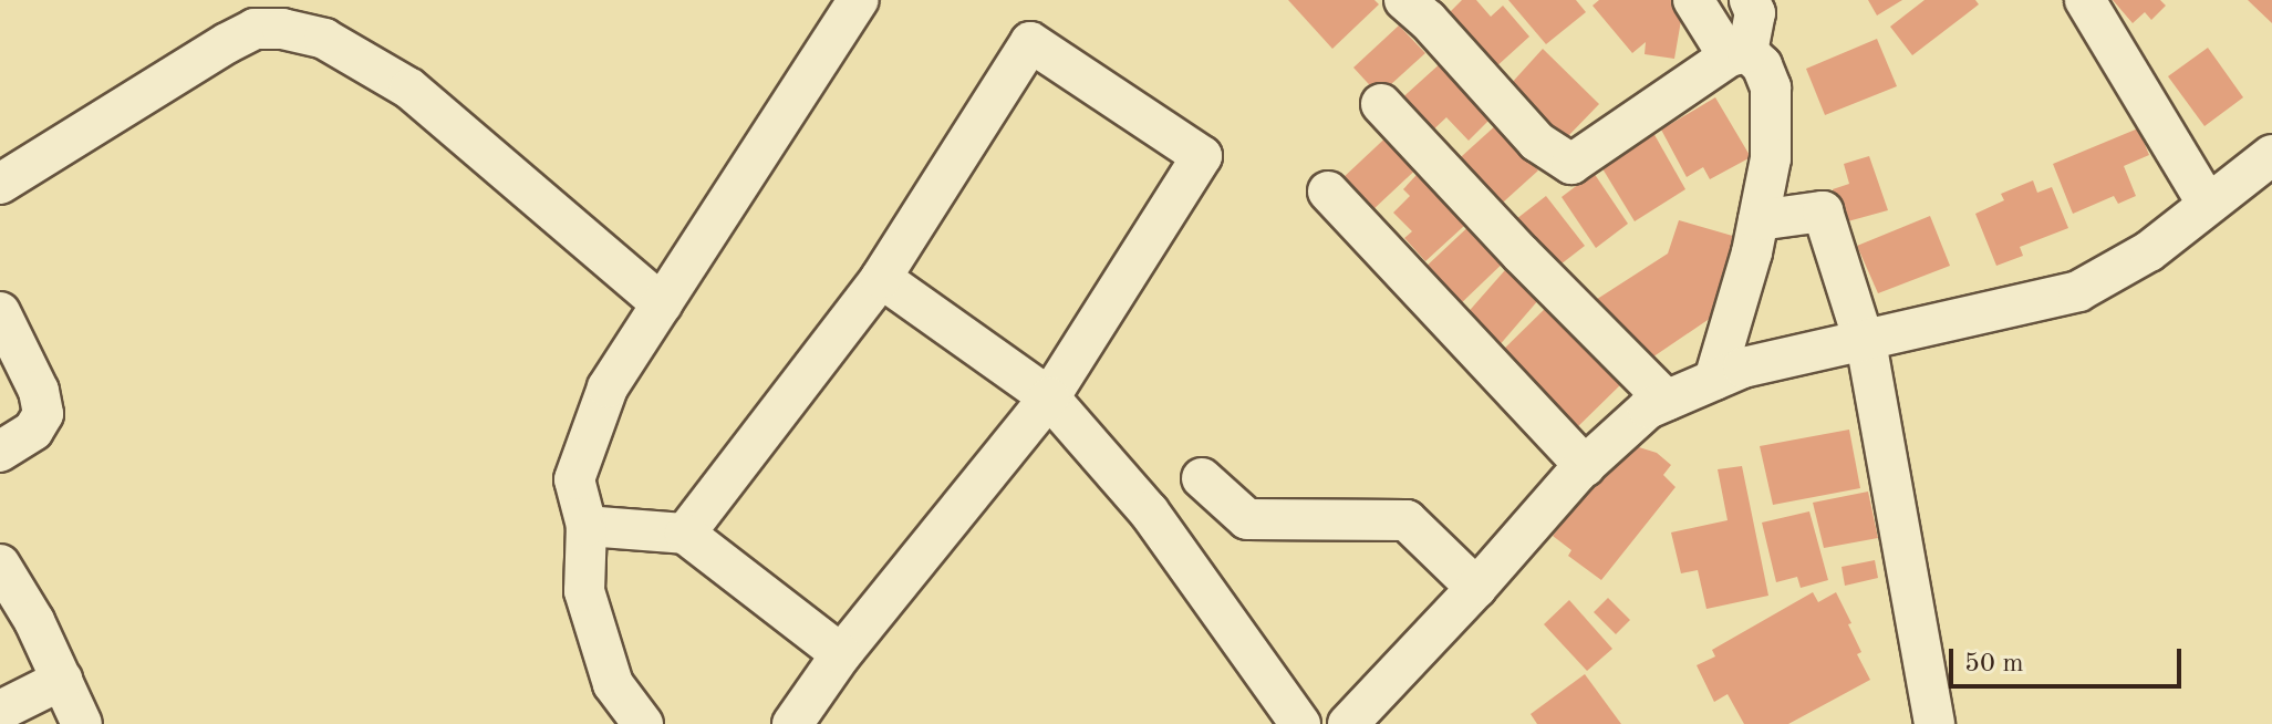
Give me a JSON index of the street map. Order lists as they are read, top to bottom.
{
  "scale_bar": "50 m"
}
